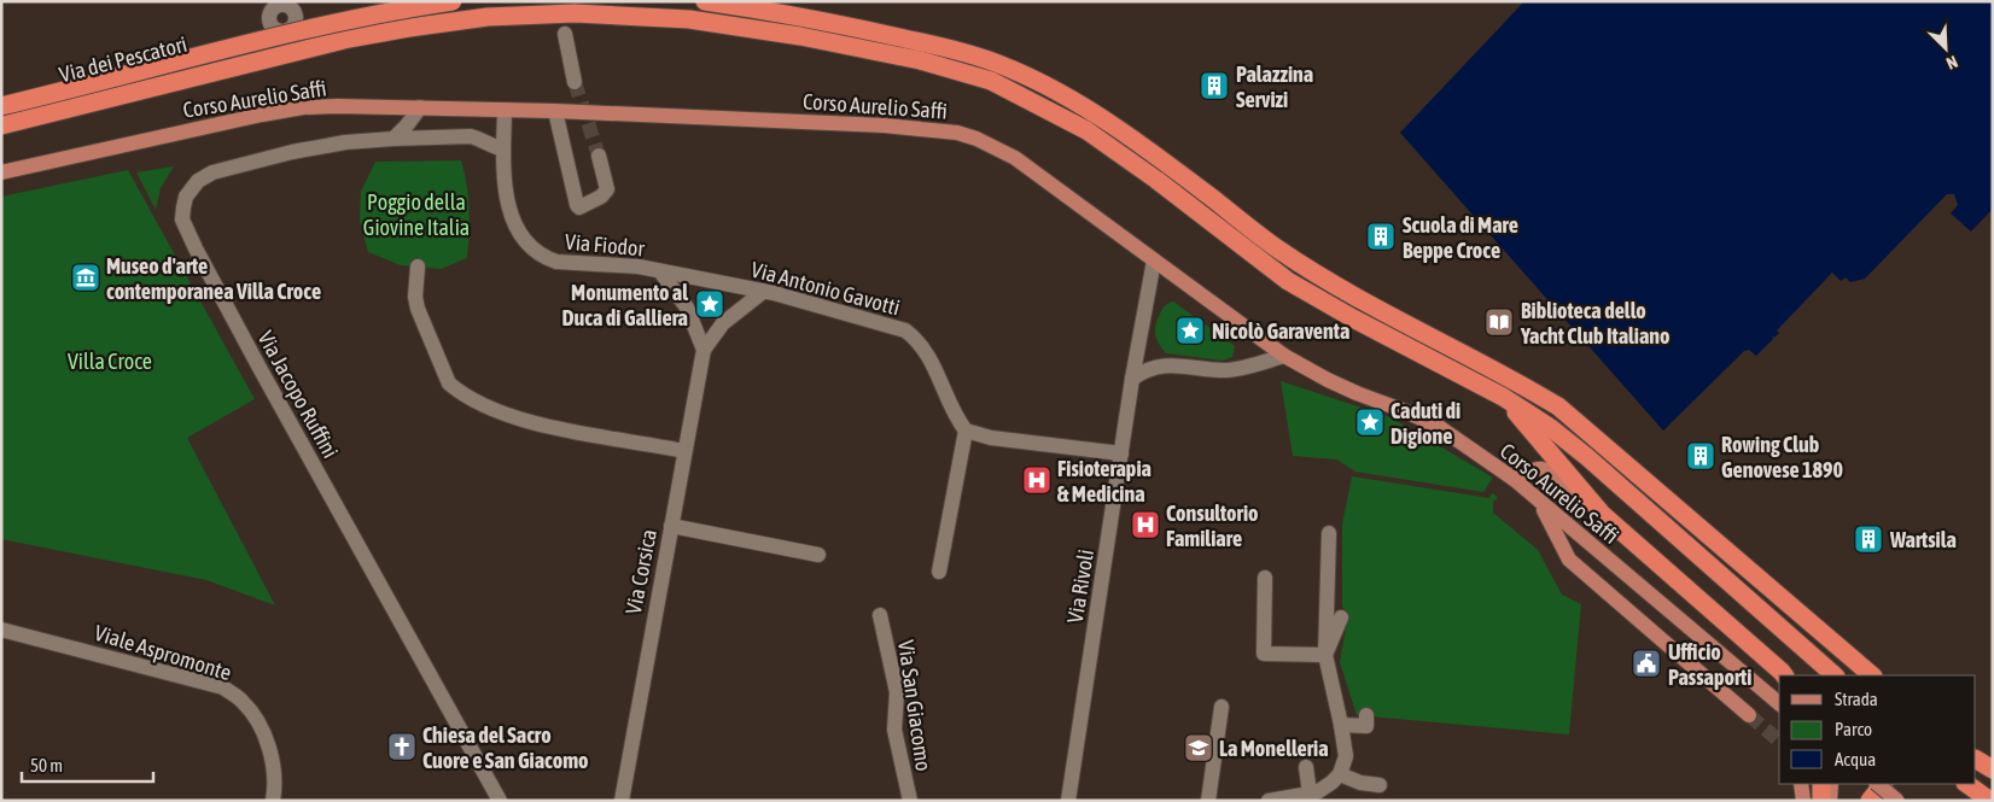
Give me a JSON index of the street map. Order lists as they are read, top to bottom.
{
  "streets": {
    "main road": ["Corso Aurelio Saffi"],
    "street": [
      "Via dei Pescatori",
      "Via Fiodor",
      "Via Antonio Gavotti",
      "Via Jacopo Ruffini",
      "Via Corsica",
      "Via Rivoli",
      "Viale Aspromonte",
      "Via San Giacomo"
    ]
  },
  "crossings": [
    ["Corso Aurelio Saffi", "Via Fiodor"],
    ["Via Fiodor", "Via Antonio Gavotti"],
    ["Via Fiodor", "Via Jacopo Ruffini"],
    ["Via Antonio Gavotti", "Via Corsica"]
  ],
  "parks": ["Poggio della Giovine Italia", "Villa Croce"],
  "places": {
    "building": [
      "Palazzina Servizi",
      "Scuola di Mare Beppe Croce",
      "Rowing Club Genovese 1890",
      "Wartsila"
    ],
    "museum": ["Museo d'arte contemporanea Villa Croce"],
    "place": ["Monumento al Duca di Galliera", "Nicolò Garaventa", "Caduti di Digione"],
    "library": ["Biblioteca dello Yacht Club Italiano"],
    "hospital": ["Fisioterapia & Medicina", "Consultorio Familiare"],
    "public building": ["Ufficio Passaporti"],
    "church": ["Chiesa del Sacro Cuore e San Giacomo"],
    "school or university": ["La Monelleria"]
  },
  "legend": ["Strada", "Parco", "Acqua"],
  "scale_bar": "50 m",
  "north": "bottom right"
}
